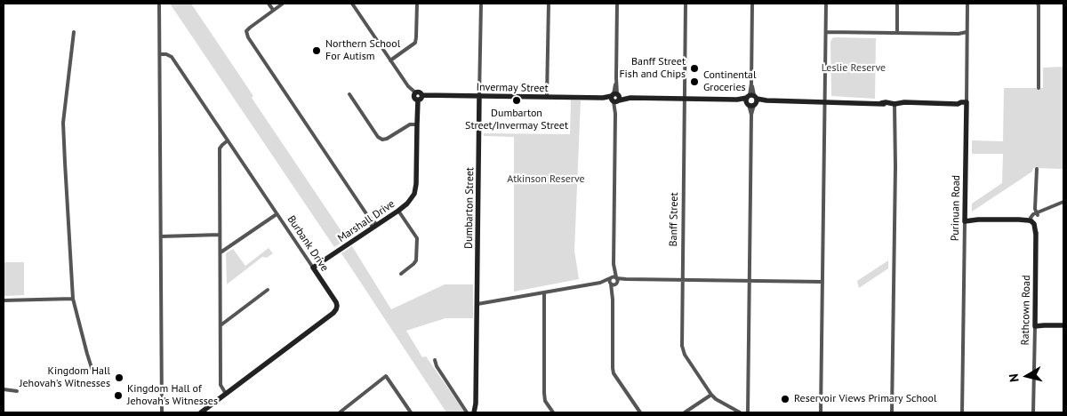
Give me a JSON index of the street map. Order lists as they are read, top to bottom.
{
  "streets": {
    "street": [
      "Invermay Street",
      "Dumbarton Street",
      "Purinuan Road",
      "Banff Street",
      "Marshall Drive",
      "Burbank Drive",
      "Rathcown Road"
    ]
  },
  "crossings": [
    ["Invermay Street", "Dumbarton Street"],
    ["Invermay Street", "Banff Street"],
    ["Invermay Street", "Marshall Drive"],
    ["Marshall Drive", "Burbank Drive"]
  ],
  "parks": ["Leslie Reserve", "Atkinson Reserve"],
  "places": [
    "Northern School For Autism",
    "Banff Street Fish and Chips",
    "Continental Groceries",
    "Dumbarton Street/Invermay Street",
    "Kingdom Hall Jehovah's Witnesses",
    "Kingdom Hall of Jehovah's Witnesses",
    "Reservoir Views Primary School"
  ],
  "north": "left"
}
